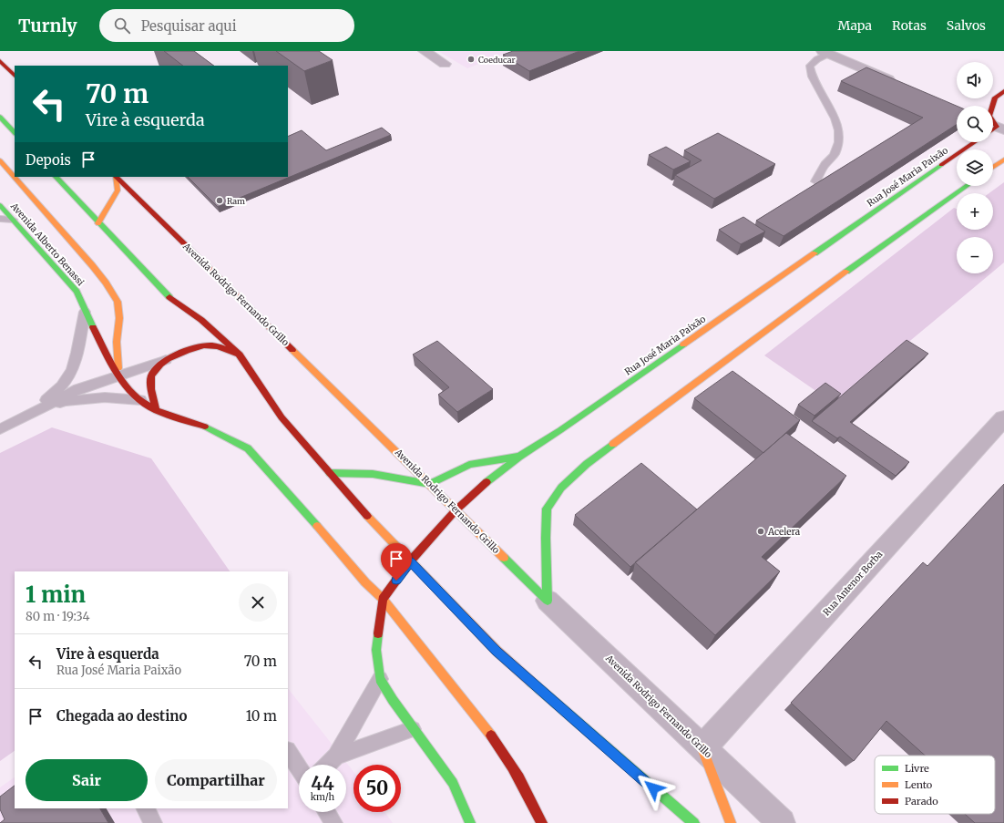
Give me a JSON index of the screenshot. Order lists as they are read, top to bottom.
{
  "streets": {
    "street": [
      "Rua José Maria Paixão",
      "Avenida Alberto Benassi",
      "Avenida Rodrigo Fernando Grillo",
      "Rua Antenor Borba"
    ]
  },
  "crossings": [
    ["Rua José Maria Paixão", "Avenida Alberto Benassi"],
    ["Rua José Maria Paixão", "Avenida Rodrigo Fernando Grillo"],
    ["Avenida Rodrigo Fernando Grillo", "Rua Antenor Borba"]
  ],
  "places": ["Coeducar", "Ram", "Acelera"],
  "legend": ["Livre", "Lento", "Parado"],
  "page": {
    "header": "Turnly",
    "search": "Pesquisar aqui",
    "nav": ["Mapa", "Rotas", "Salvos"],
    "map_buttons": ["+", "−"],
    "turn": ["70 m", "Vire à esquerda"],
    "then": "Depois",
    "heading": ["1 min", "80 m · 19:34"],
    "list": [
      {
        "name": "Vire à esquerda",
        "note": "Rua José Maria Paixão",
        "value": "70 m"
      },
      {
        "name": "Chegada ao destino",
        "value": "10 m"
      }
    ],
    "buttons": ["Sair", "Compartilhar"],
    "speed": "44 km/h",
    "limit": "50"
  }
}
